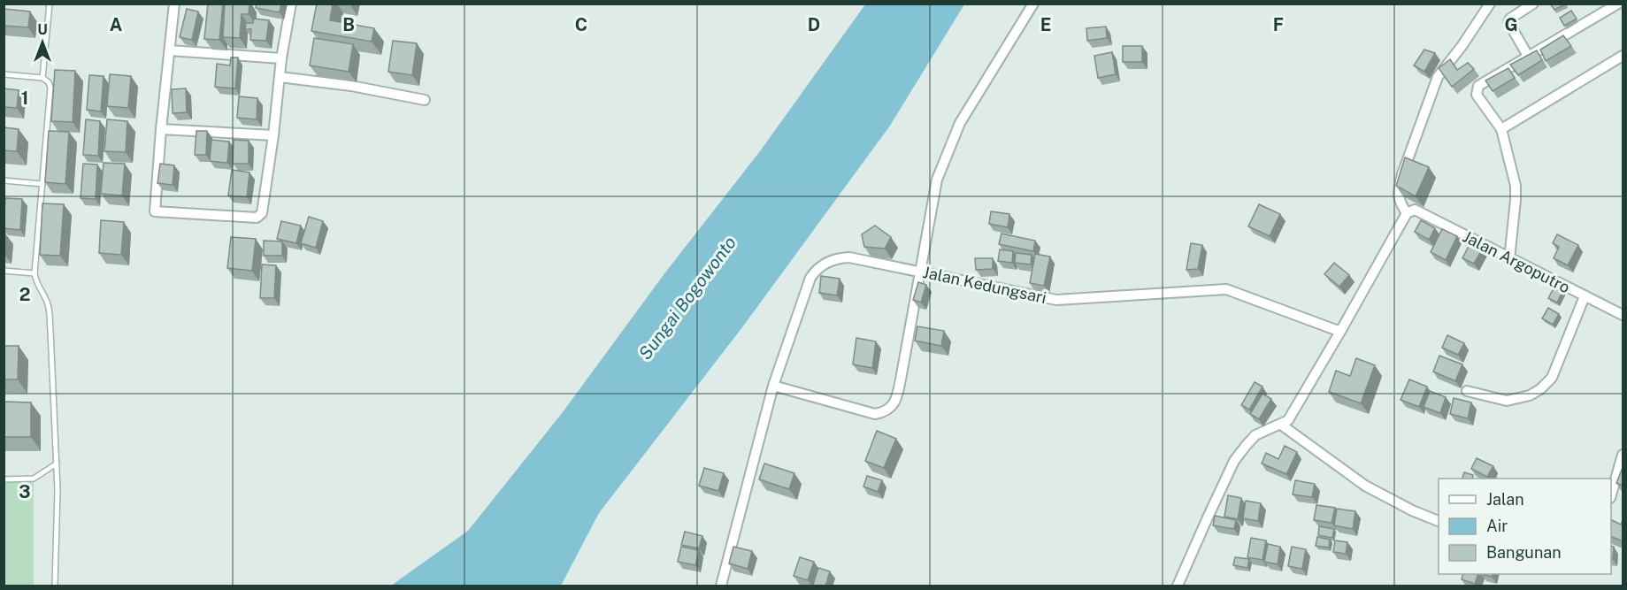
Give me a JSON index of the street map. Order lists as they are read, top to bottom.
{
  "streets": {
    "street": ["Jalan Argoputro", "Jalan Kedungsari"]
  },
  "water": ["Sungai Bogowonto"],
  "legend": ["Jalan", "Air", "Bangunan"],
  "north": "top",
  "grid": {
    "columns": [
      "A",
      "B",
      "C",
      "D",
      "E",
      "F",
      "G"
    ],
    "rows": ["1", "2", "3"]
  }
}
